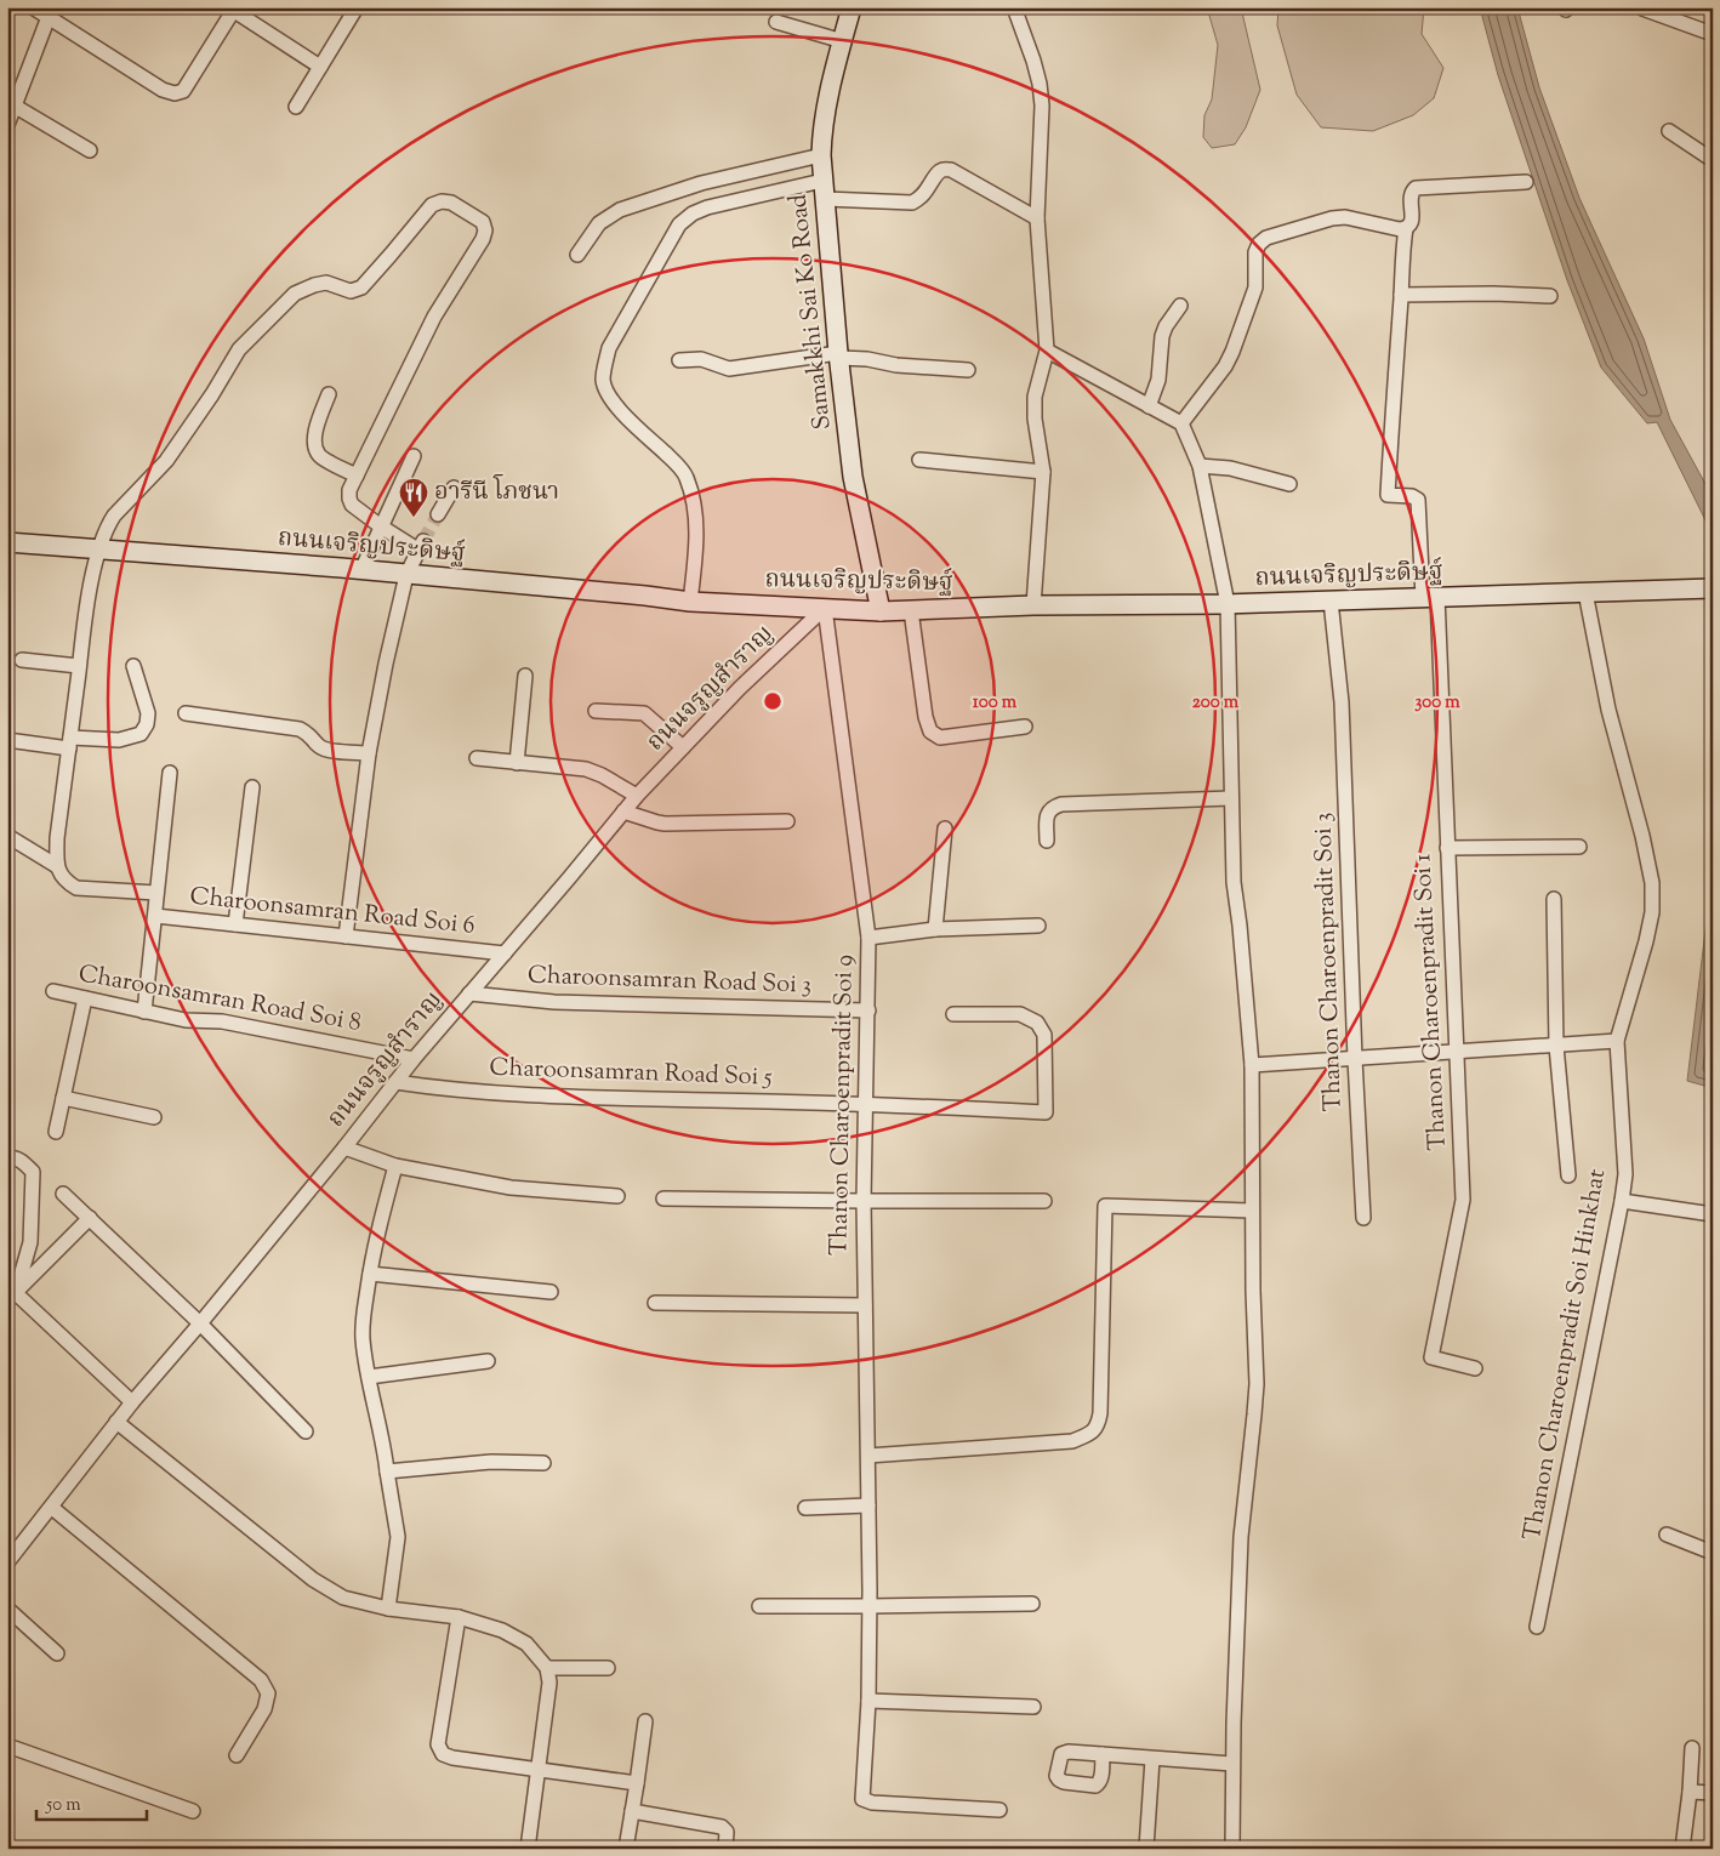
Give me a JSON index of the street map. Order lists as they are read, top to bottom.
{
  "streets": {
    "main road": ["Samakkhi Sai Ko Road", "ถนนเจริญประดิษฐ์"],
    "street": [
      "ถนนจรูญสำราญ",
      "Charoonsamran Road Soi 6",
      "Thanon Charoenpradit Soi 3",
      "Charoonsamran Road Soi 3",
      "Charoonsamran Road Soi 8",
      "Thanon Charoenpradit Soi 1",
      "Charoonsamran Road Soi 5",
      "Thanon Charoenpradit Soi 9",
      "Thanon Charoenpradit Soi Hinkhat"
    ]
  },
  "crossings": [
    ["Samakkhi Sai Ko Road", "ถนนเจริญประดิษฐ์"],
    ["ถนนเจริญประดิษฐ์", "ถนนจรูญสำราญ"],
    ["ถนนเจริญประดิษฐ์", "Thanon Charoenpradit Soi 3"],
    ["ถนนเจริญประดิษฐ์", "Thanon Charoenpradit Soi 1"],
    ["ถนนเจริญประดิษฐ์", "Thanon Charoenpradit Soi 9"],
    ["ถนนเจริญประดิษฐ์", "Thanon Charoenpradit Soi Hinkhat"],
    ["ถนนจรูญสำราญ", "Charoonsamran Road Soi 6"],
    ["ถนนจรูญสำราญ", "Charoonsamran Road Soi 3"],
    ["ถนนจรูญสำราญ", "Charoonsamran Road Soi 8"],
    ["ถนนจรูญสำราญ", "Charoonsamran Road Soi 5"],
    ["ถนนจรูญสำราญ", "Thanon Charoenpradit Soi 9"],
    ["Charoonsamran Road Soi 3", "Thanon Charoenpradit Soi 9"],
    ["Charoonsamran Road Soi 5", "Thanon Charoenpradit Soi 9"]
  ],
  "places": {
    "restaurant": ["อารีนี โภชนา"]
  },
  "scale_bar": "50 m",
  "rings": ["100 m", "200 m", "300 m"]
}
